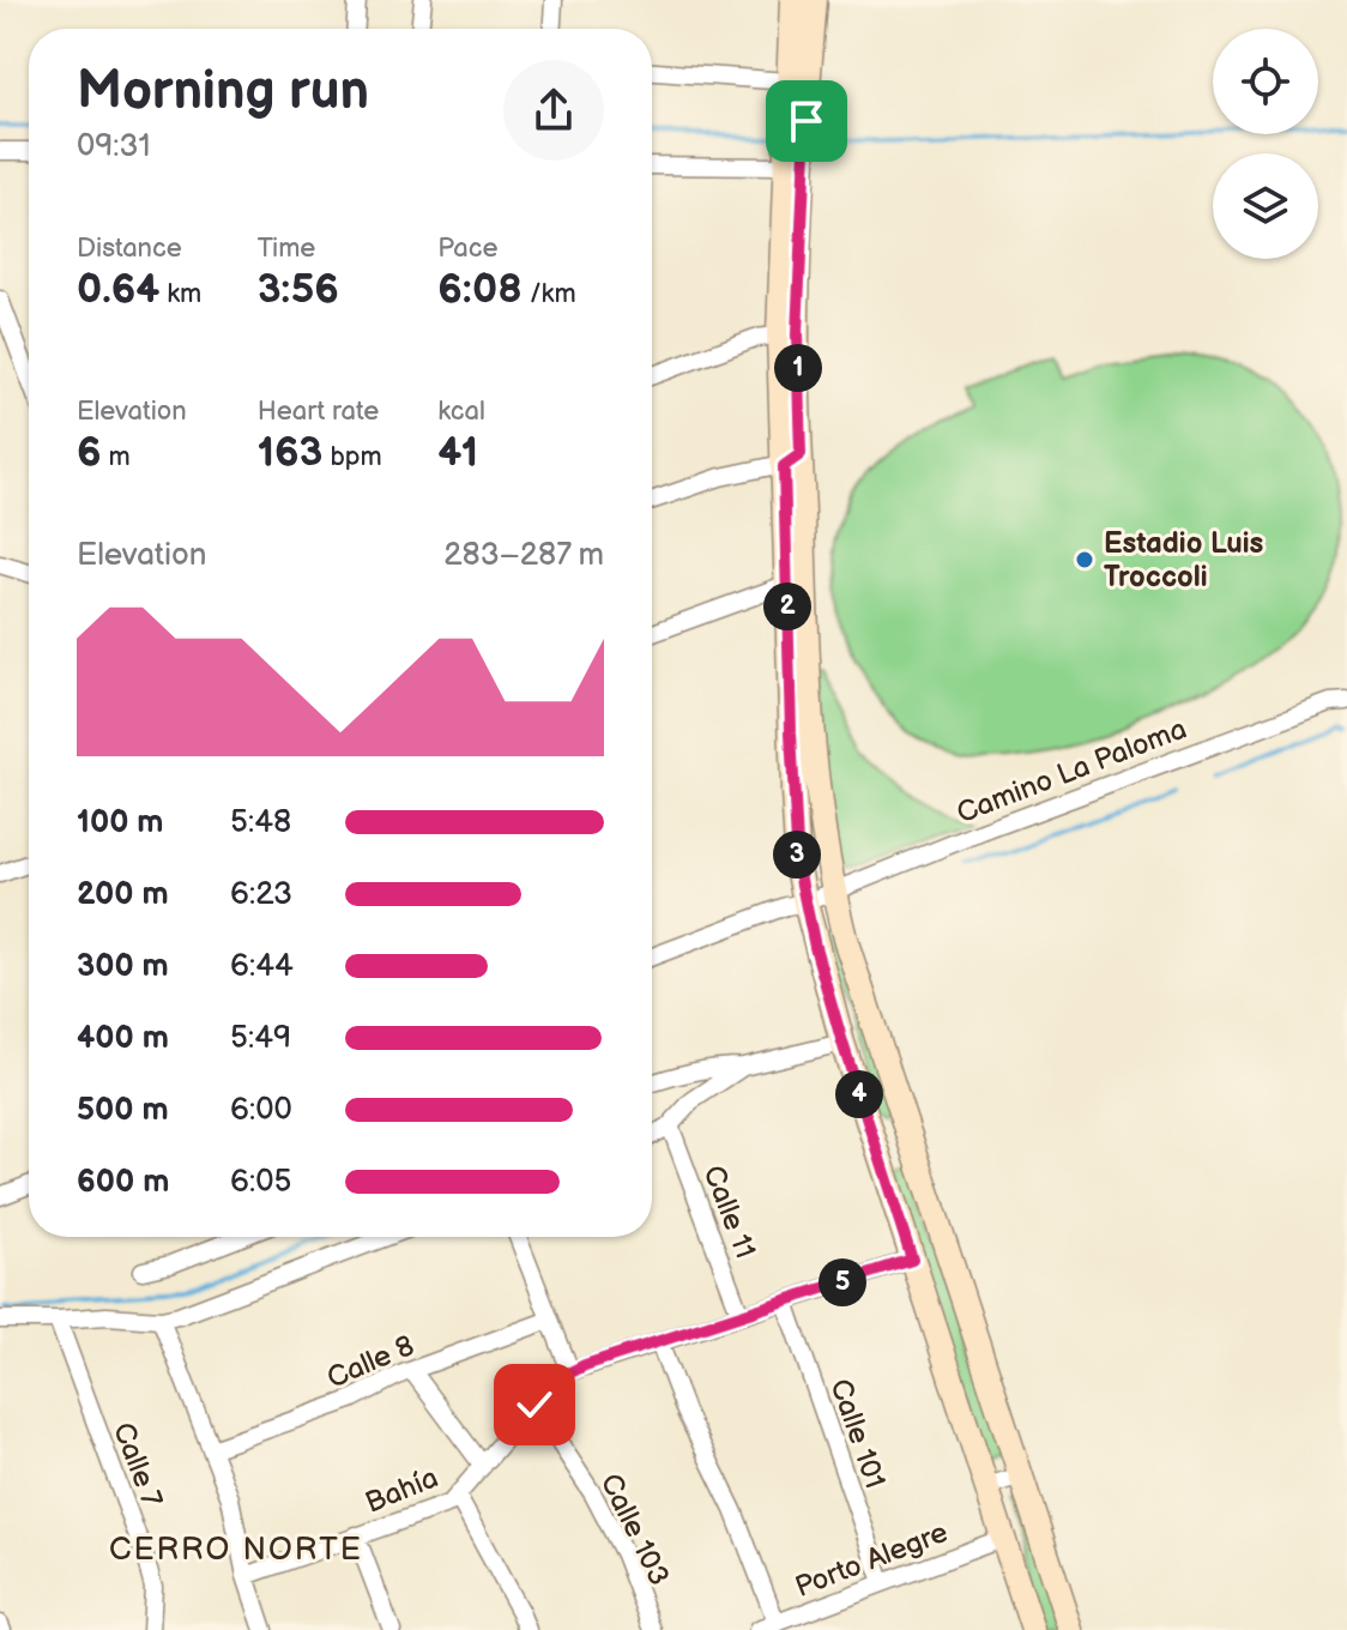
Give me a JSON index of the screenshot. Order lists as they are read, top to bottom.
{
  "streets": {
    "street": [
      "Camino La Paloma",
      "Calle 11",
      "Calle 8",
      "Calle 101",
      "Calle 7",
      "Bahía",
      "Calle 103",
      "Porto Alegre"
    ]
  },
  "crossings": [
    ["Calle 11", "Bahía"],
    ["Calle 101", "Bahía"],
    ["Calle 101", "Porto Alegre"],
    ["Bahía", "Calle 103"]
  ],
  "districts": ["CERRO NORTE"],
  "places": ["Estadio Luis Troccoli"],
  "page": {
    "heading": ["Morning run", "09:31"],
    "stats": [
      ["Distance", "0.64 km"],
      ["Time", "3:56"],
      ["Pace", "6:08 /km"],
      ["Elevation", "6 m"],
      ["Heart rate", "163 bpm"],
      ["kcal", "41"]
    ],
    "pins": [
      "1",
      "2",
      "3",
      "4",
      "5"
    ],
    "chart": ["Elevation", "283–287 m"],
    "list": [
      {
        "name": "100 m",
        "note": "5:48"
      },
      {
        "name": "200 m",
        "note": "6:23"
      },
      {
        "name": "300 m",
        "note": "6:44"
      },
      {
        "name": "400 m",
        "note": "5:49"
      },
      {
        "name": "500 m",
        "note": "6:00"
      },
      {
        "name": "600 m",
        "note": "6:05"
      }
    ]
  }
}
